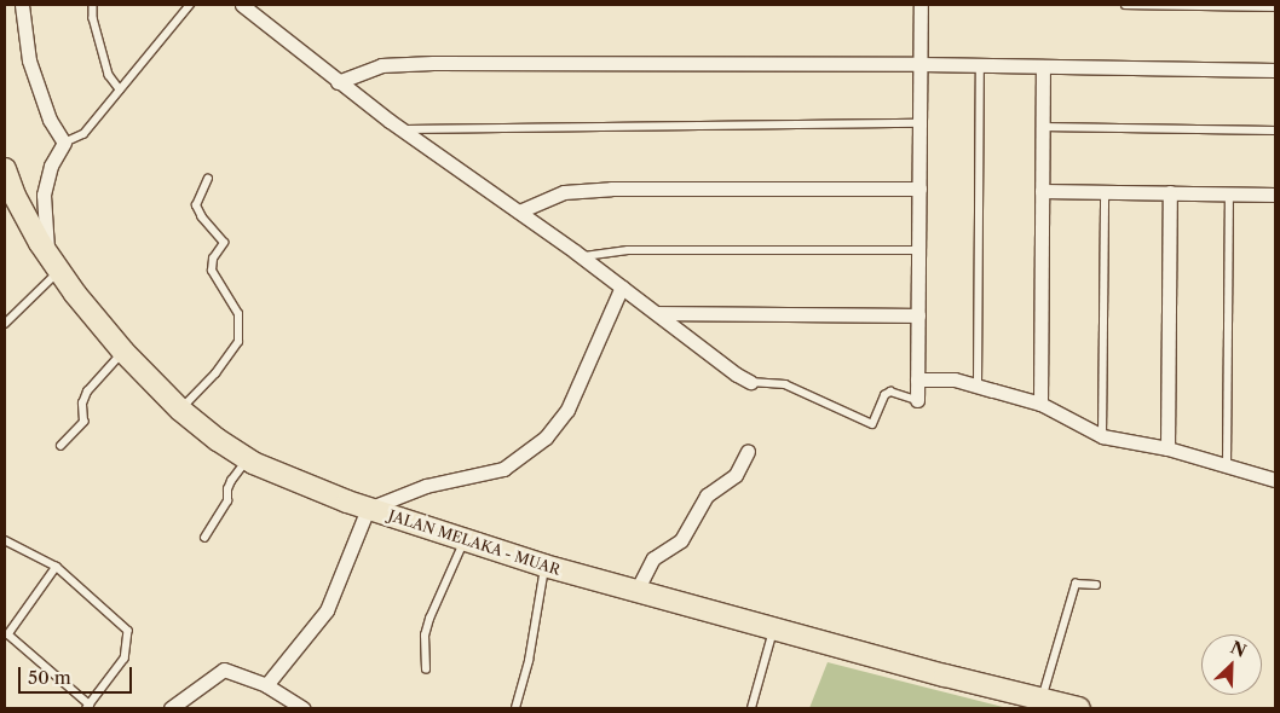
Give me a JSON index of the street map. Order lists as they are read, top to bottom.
{
  "streets": {
    "main road": ["JALAN MELAKA - MUAR"]
  },
  "scale_bar": "50 m",
  "north": "top right"
}
